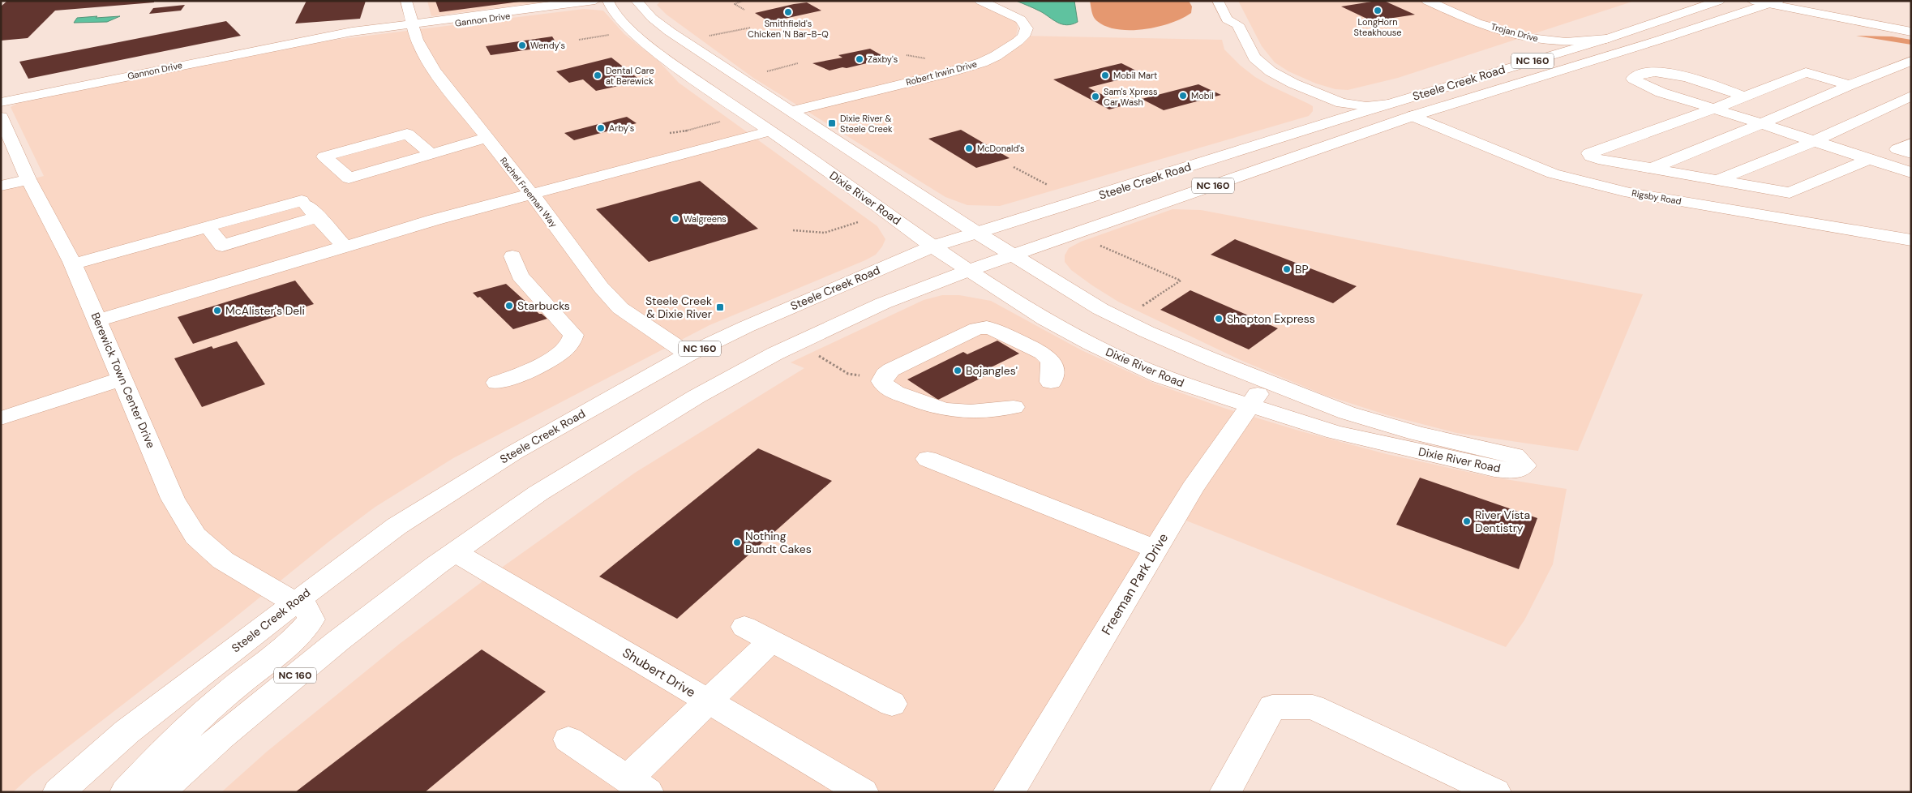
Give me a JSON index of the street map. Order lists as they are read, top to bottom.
{
  "streets": {
    "main road": [
      "Gannon Drive",
      "Trojan Drive",
      "NC 160",
      "Robert Irwin Drive",
      "Steele Creek Road",
      "Rachel Freeman Way",
      "Rigsby Road",
      "Dixie River Road",
      "Berewick Town Center Drive",
      "Freeman Park Drive",
      "Shubert Drive"
    ]
  },
  "crossings": [
    ["Gannon Drive", "Rachel Freeman Way"],
    ["Gannon Drive", "Dixie River Road"],
    ["Trojan Drive", "Steele Creek Road"],
    ["Robert Irwin Drive", "Dixie River Road"],
    ["Steele Creek Road", "Rachel Freeman Way"],
    ["Steele Creek Road", "Rigsby Road"],
    ["Steele Creek Road", "Dixie River Road"],
    ["Steele Creek Road", "Berewick Town Center Drive"],
    ["Steele Creek Road", "Shubert Drive"],
    ["Dixie River Road", "Freeman Park Drive"]
  ],
  "places": {
    "other": [
      "LongHorn Steakhouse",
      "Smithfield's Chicken 'N Bar-B-Q",
      "Wendy's",
      "Zaxby's",
      "Dental Care at Berewick",
      "Mobil Mart",
      "Mobil",
      "Sam's Xpress Car Wash",
      "Arby's",
      "McDonald's",
      "Walgreens",
      "BP",
      "Starbucks",
      "McAlister's Deli",
      "Shopton Express",
      "Bojangles'",
      "River Vista Dentistry",
      "Nothing Bundt Cakes"
    ],
    "transit": ["Dixie River & Steele Creek", "Steele Creek & Dixie River"]
  }
}
